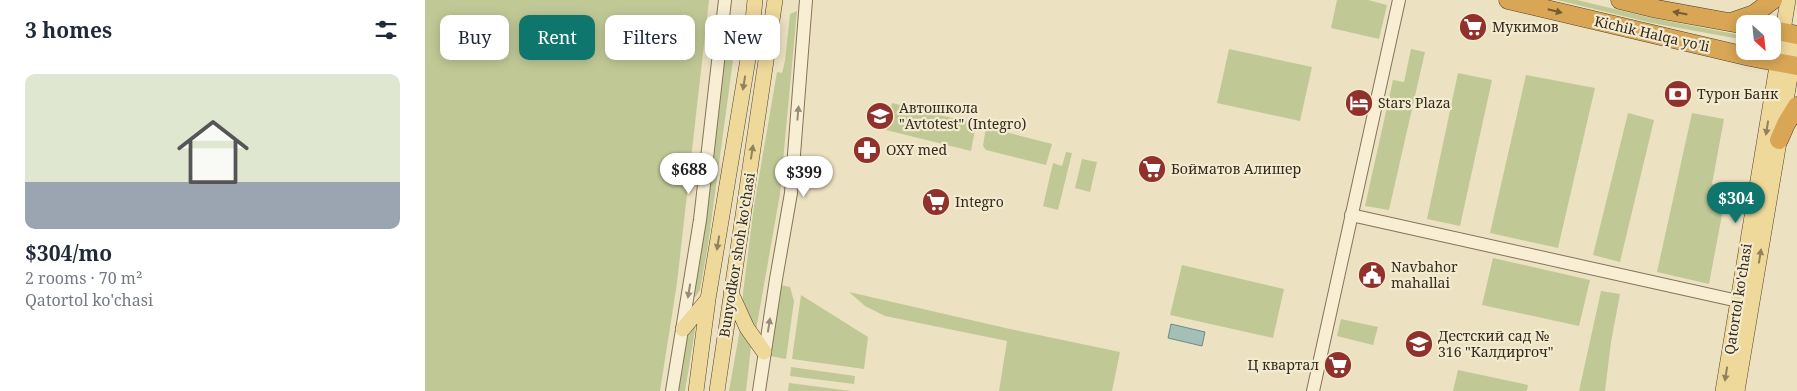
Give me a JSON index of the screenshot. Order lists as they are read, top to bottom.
{
  "streets": {
    "highway": ["Kichik Halqa yo'li"],
    "main road": ["Bunyodkor shoh ko'chasi", "Qatortol ko'chasi"]
  },
  "crossings": [
    ["Kichik Halqa yo'li", "Qatortol ko'chasi"]
  ],
  "places": {
    "supermarket": [
      "Мукимов",
      "Бойматов Алишер",
      "Integro",
      "Ц квартал"
    ],
    "bank": ["Турон Банк"],
    "hotel": ["Stars Plaza"],
    "school or university": ["Автошкола \"Avtotest\" (Integro)", "Дестский сад № 316 \"Калдиргоч\""],
    "pharmacy": ["OXY med"],
    "public building": ["Navbahor mahallai"]
  },
  "north": "bottom right",
  "page": {
    "heading": "3 homes",
    "chip": [
      "Buy",
      "Rent",
      "Filters",
      "New"
    ],
    "list": [
      {
        "name": "$304/mo",
        "note": "2 rooms · 70 m² · Qatortol ko'chasi"
      }
    ],
    "price": ["$688", "$399", "$304"]
  }
}
